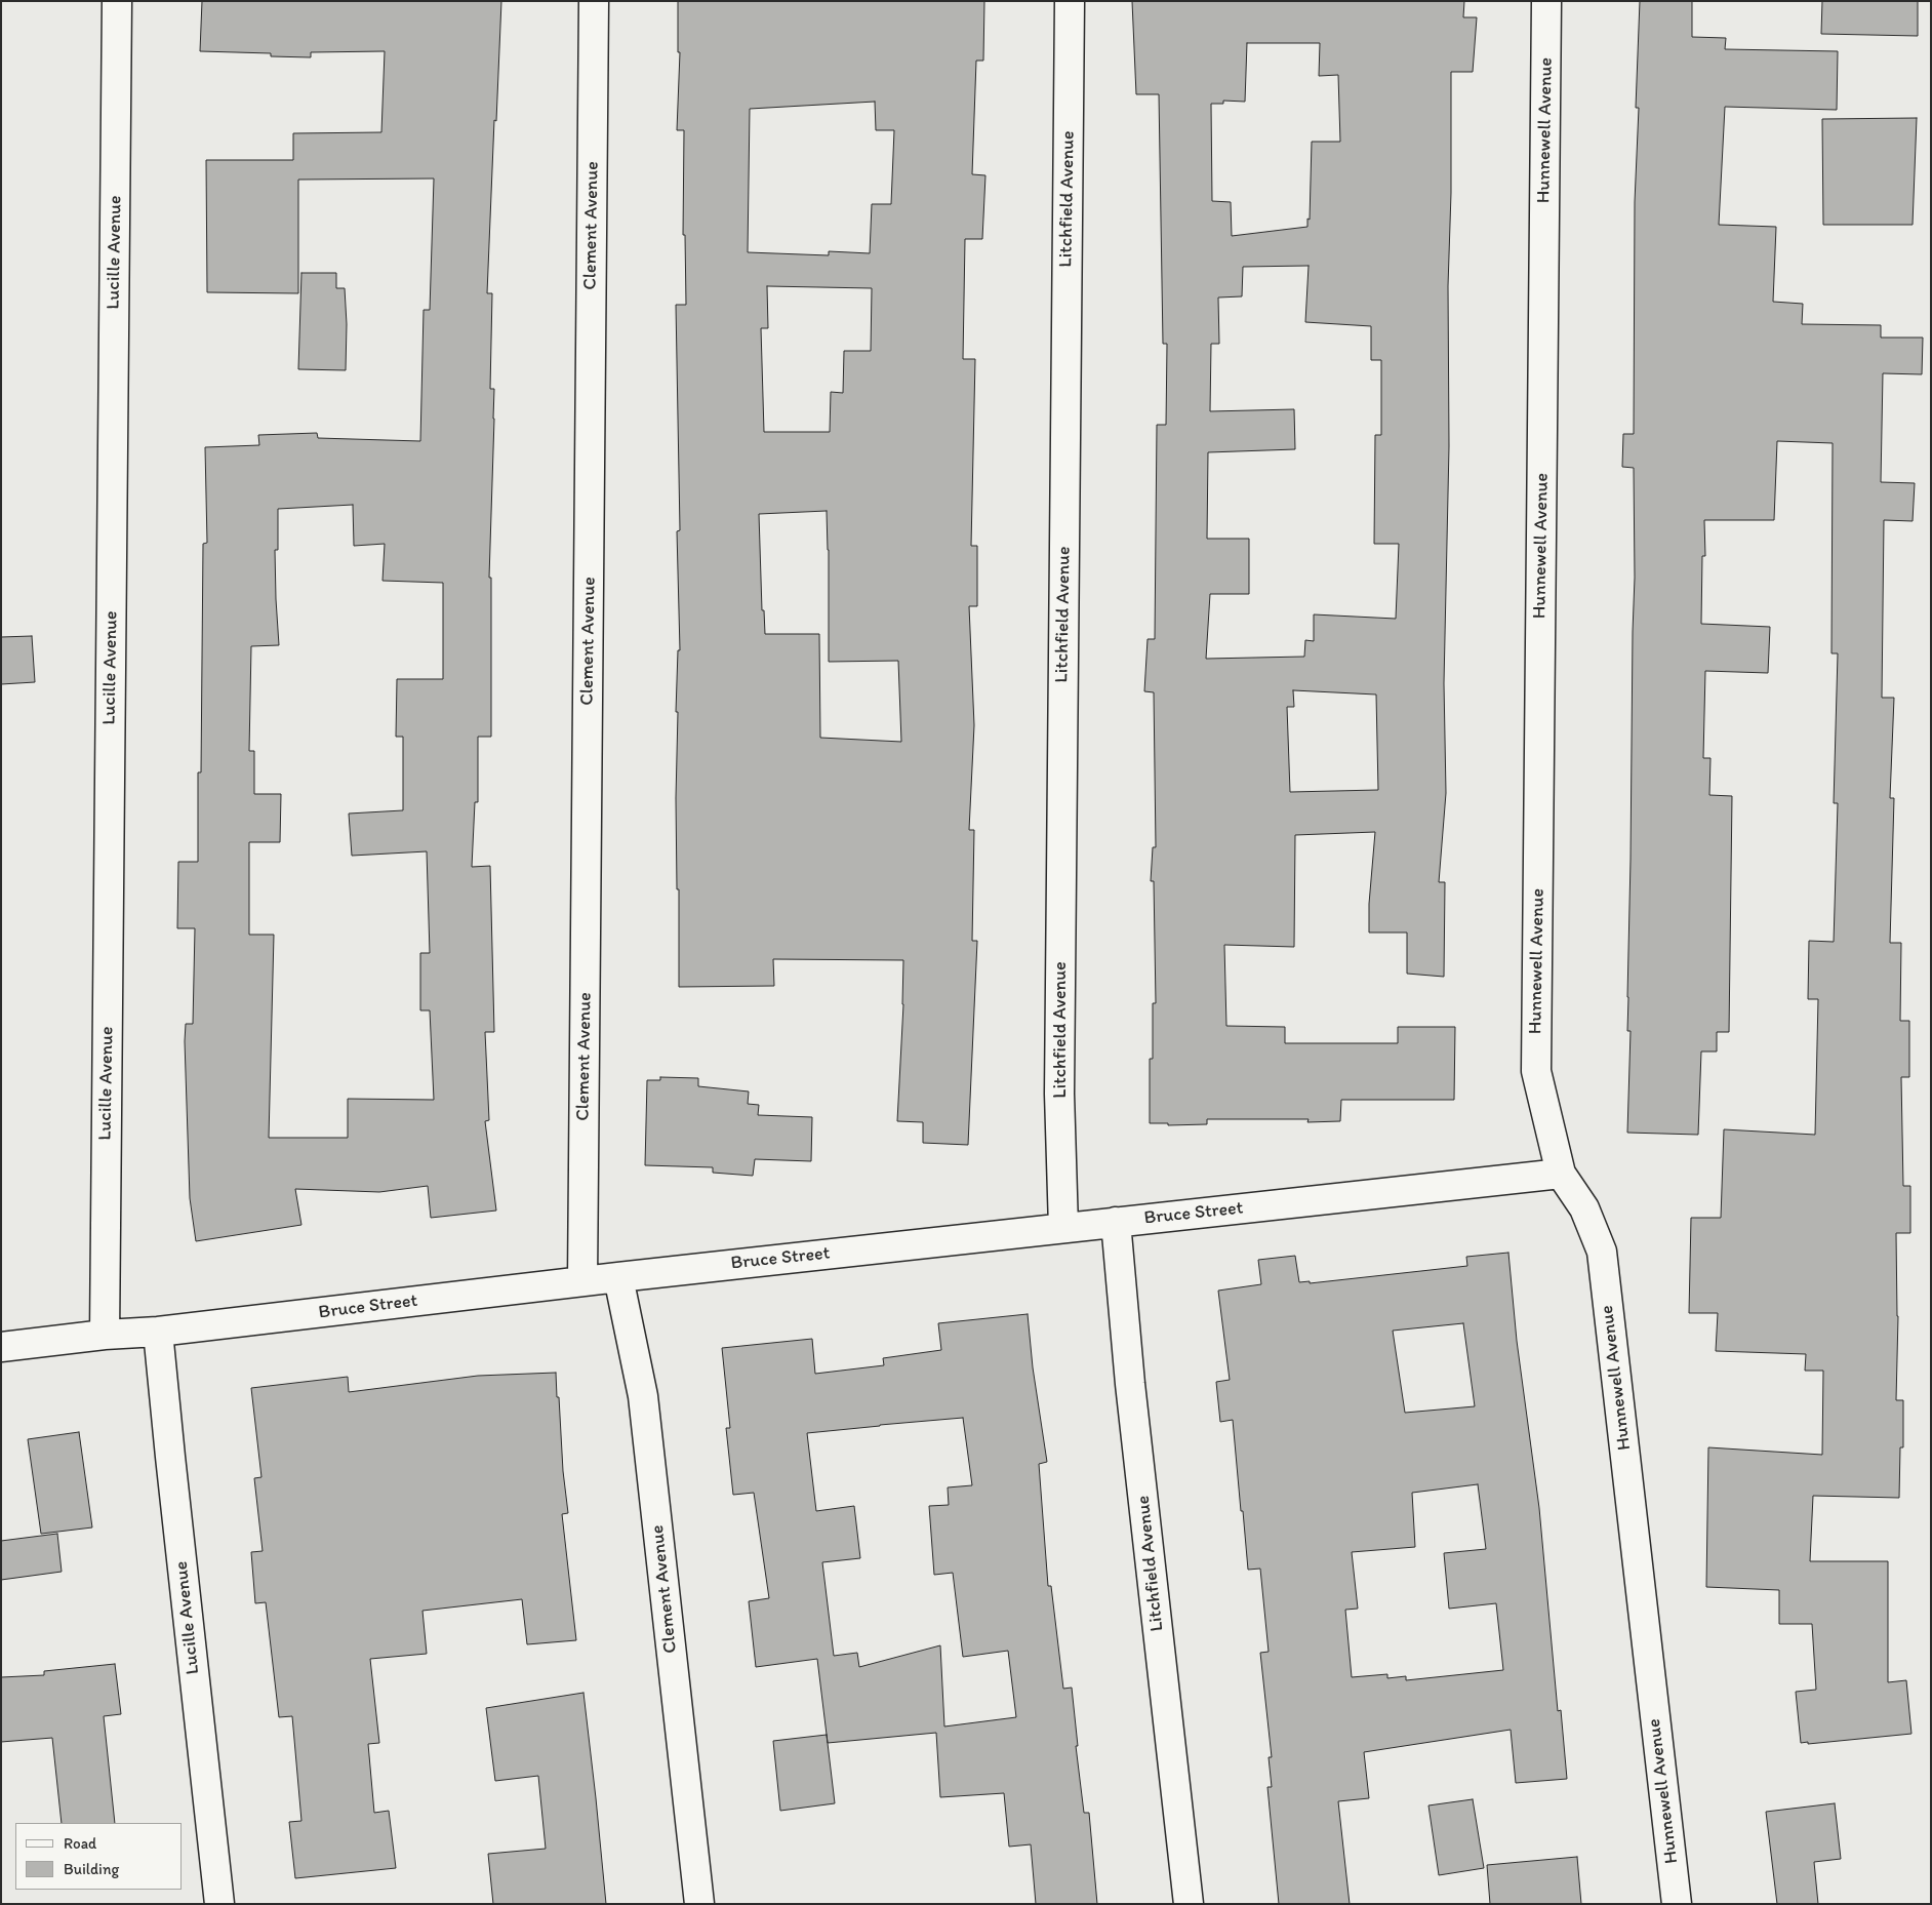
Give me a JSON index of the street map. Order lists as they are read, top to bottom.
{
  "streets": {
    "street": [
      "Hunnewell Avenue",
      "Litchfield Avenue",
      "Clement Avenue",
      "Lucille Avenue",
      "Bruce Street"
    ]
  },
  "crossings": [
    ["Hunnewell Avenue", "Bruce Street"],
    ["Litchfield Avenue", "Bruce Street"],
    ["Clement Avenue", "Bruce Street"],
    ["Lucille Avenue", "Bruce Street"]
  ],
  "legend": ["Road", "Building"]
}
